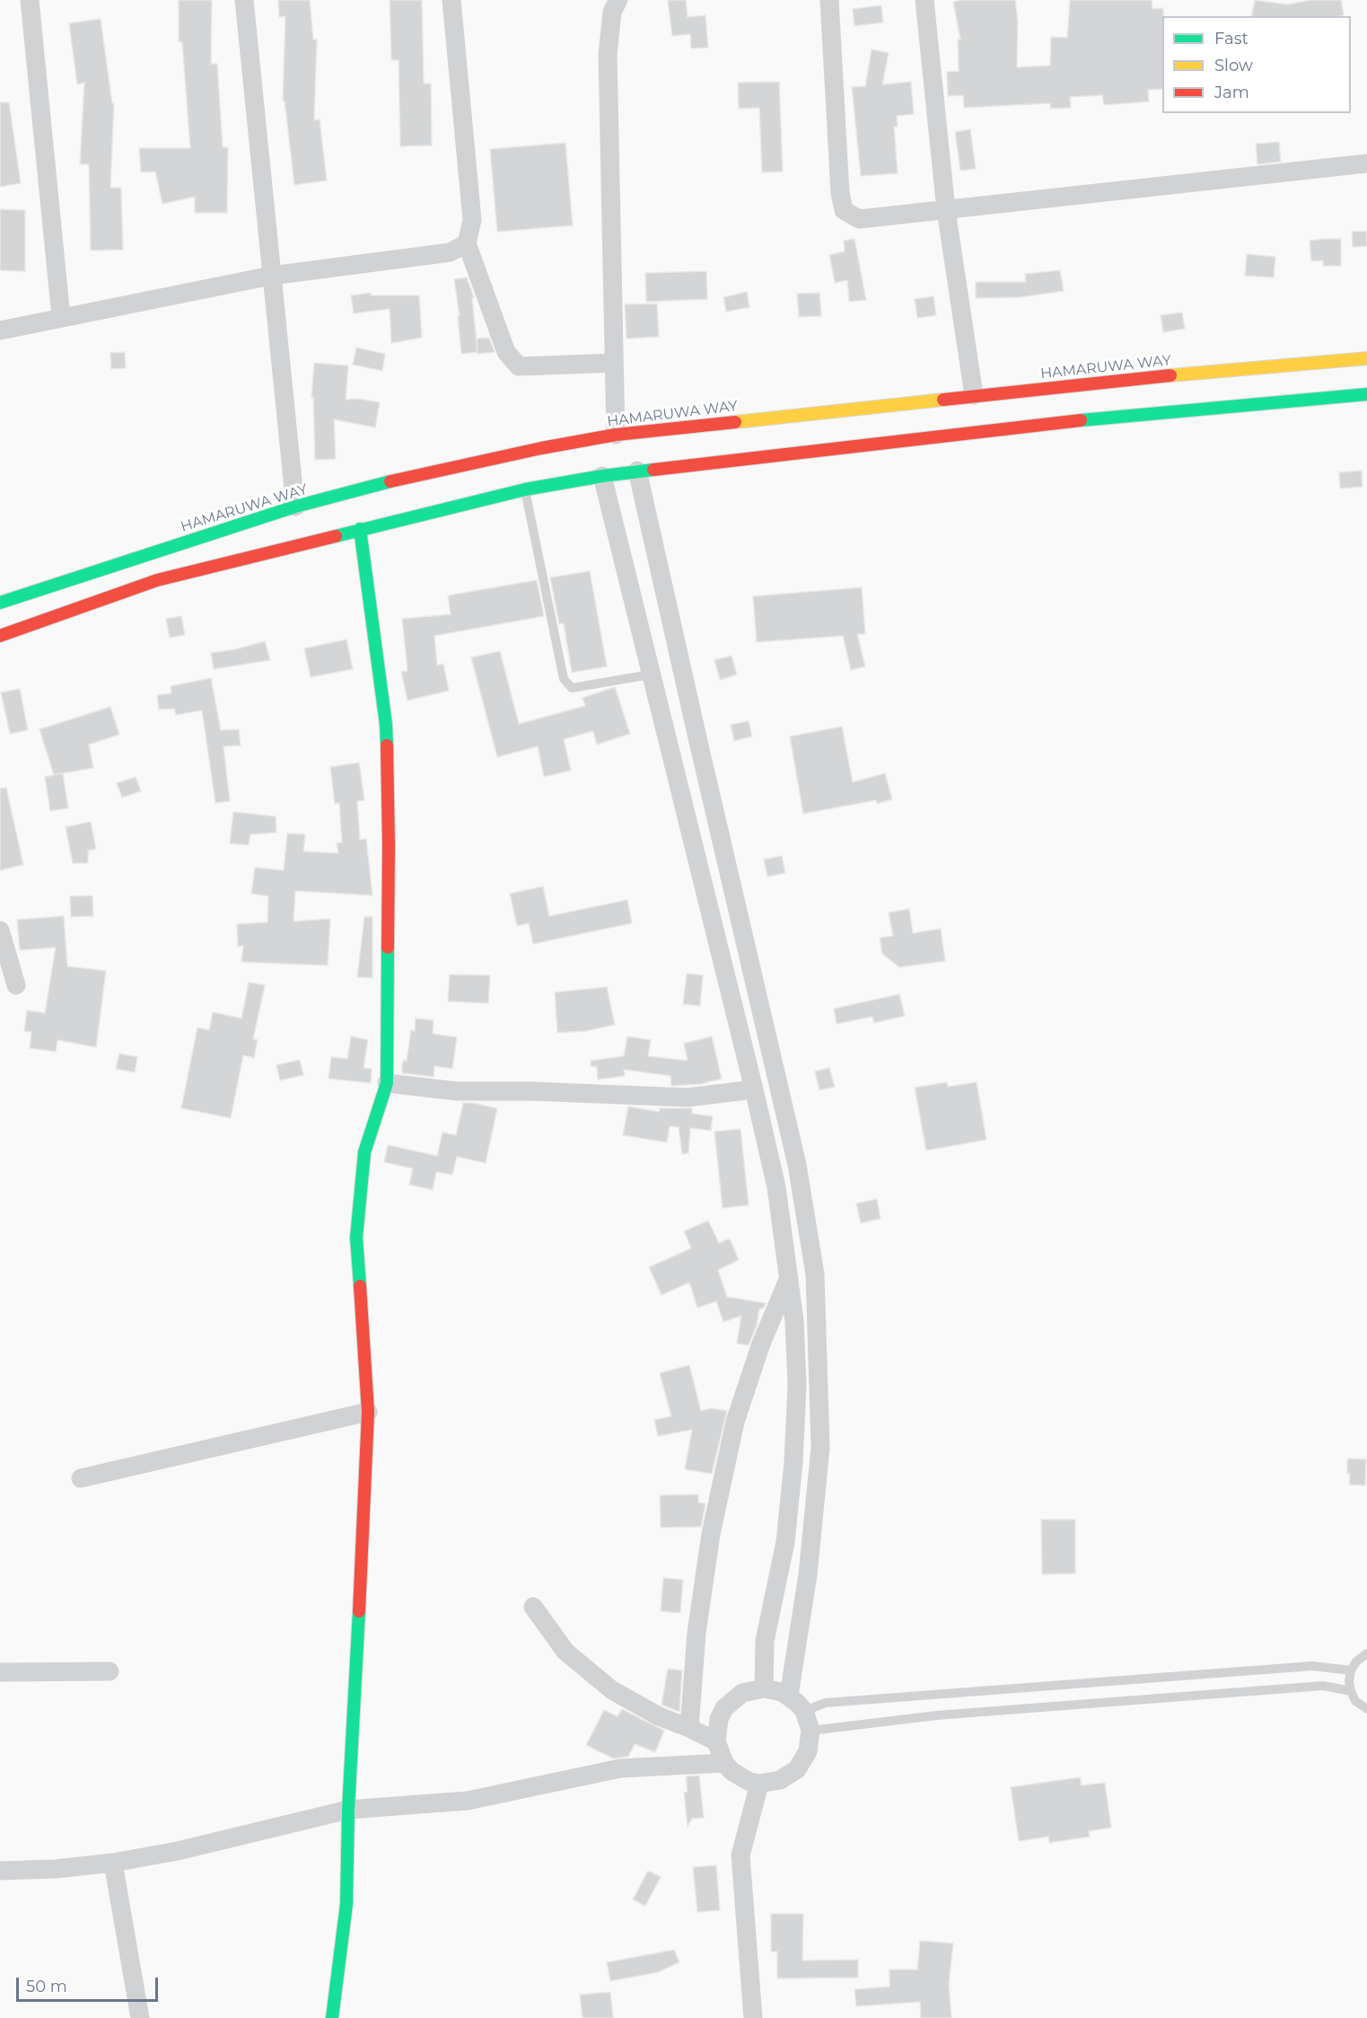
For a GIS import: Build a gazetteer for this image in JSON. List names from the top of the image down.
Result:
{
  "streets": {
    "main road": ["HAMARUWA WAY"]
  },
  "legend": ["Fast", "Slow", "Jam"],
  "scale_bar": "50 m"
}
